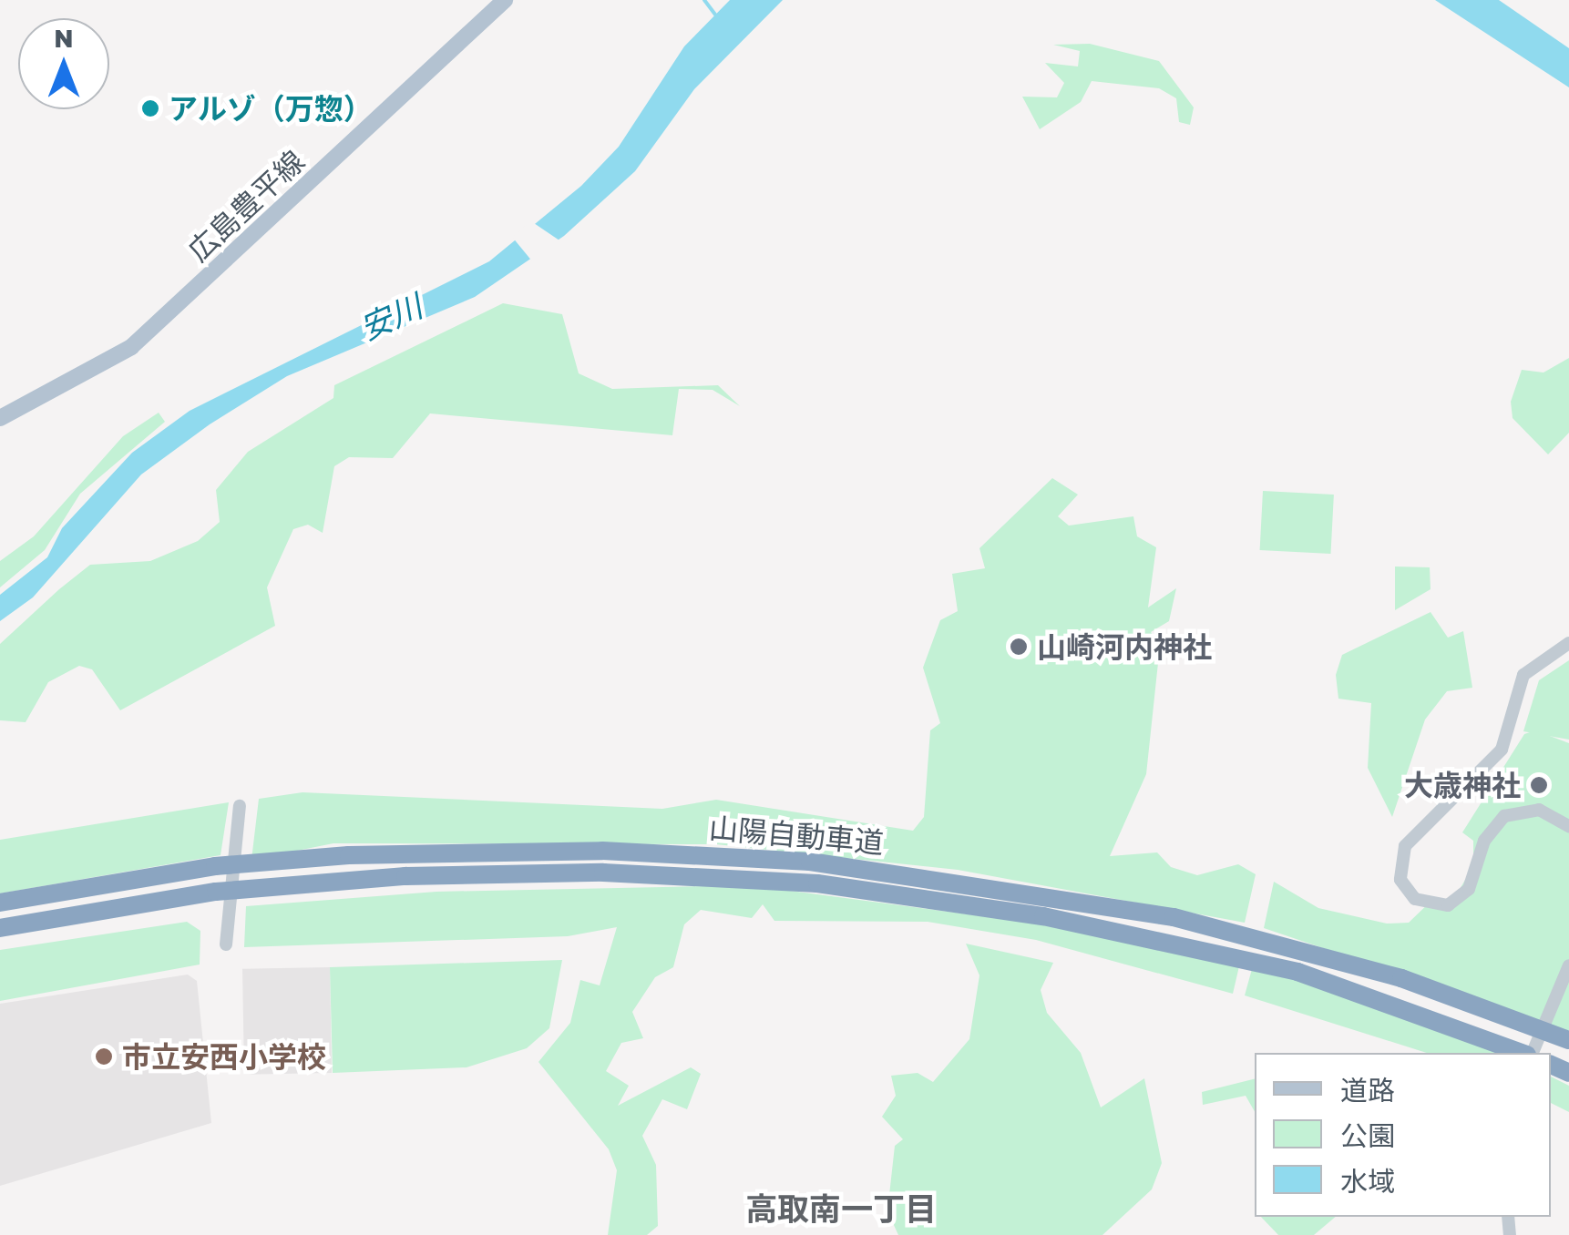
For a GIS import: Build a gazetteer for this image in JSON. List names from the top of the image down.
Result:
{
  "streets": {
    "highway": ["山陽自動車道"],
    "main road": ["広島豊平線"]
  },
  "districts": ["高取南一丁目"],
  "water": ["安川"],
  "places": [
    "アルゾ（万惣）",
    "山崎河内神社",
    "大歳神社",
    "市立安西小学校"
  ],
  "legend": ["道路", "公園", "水域"],
  "north": "top"
}
